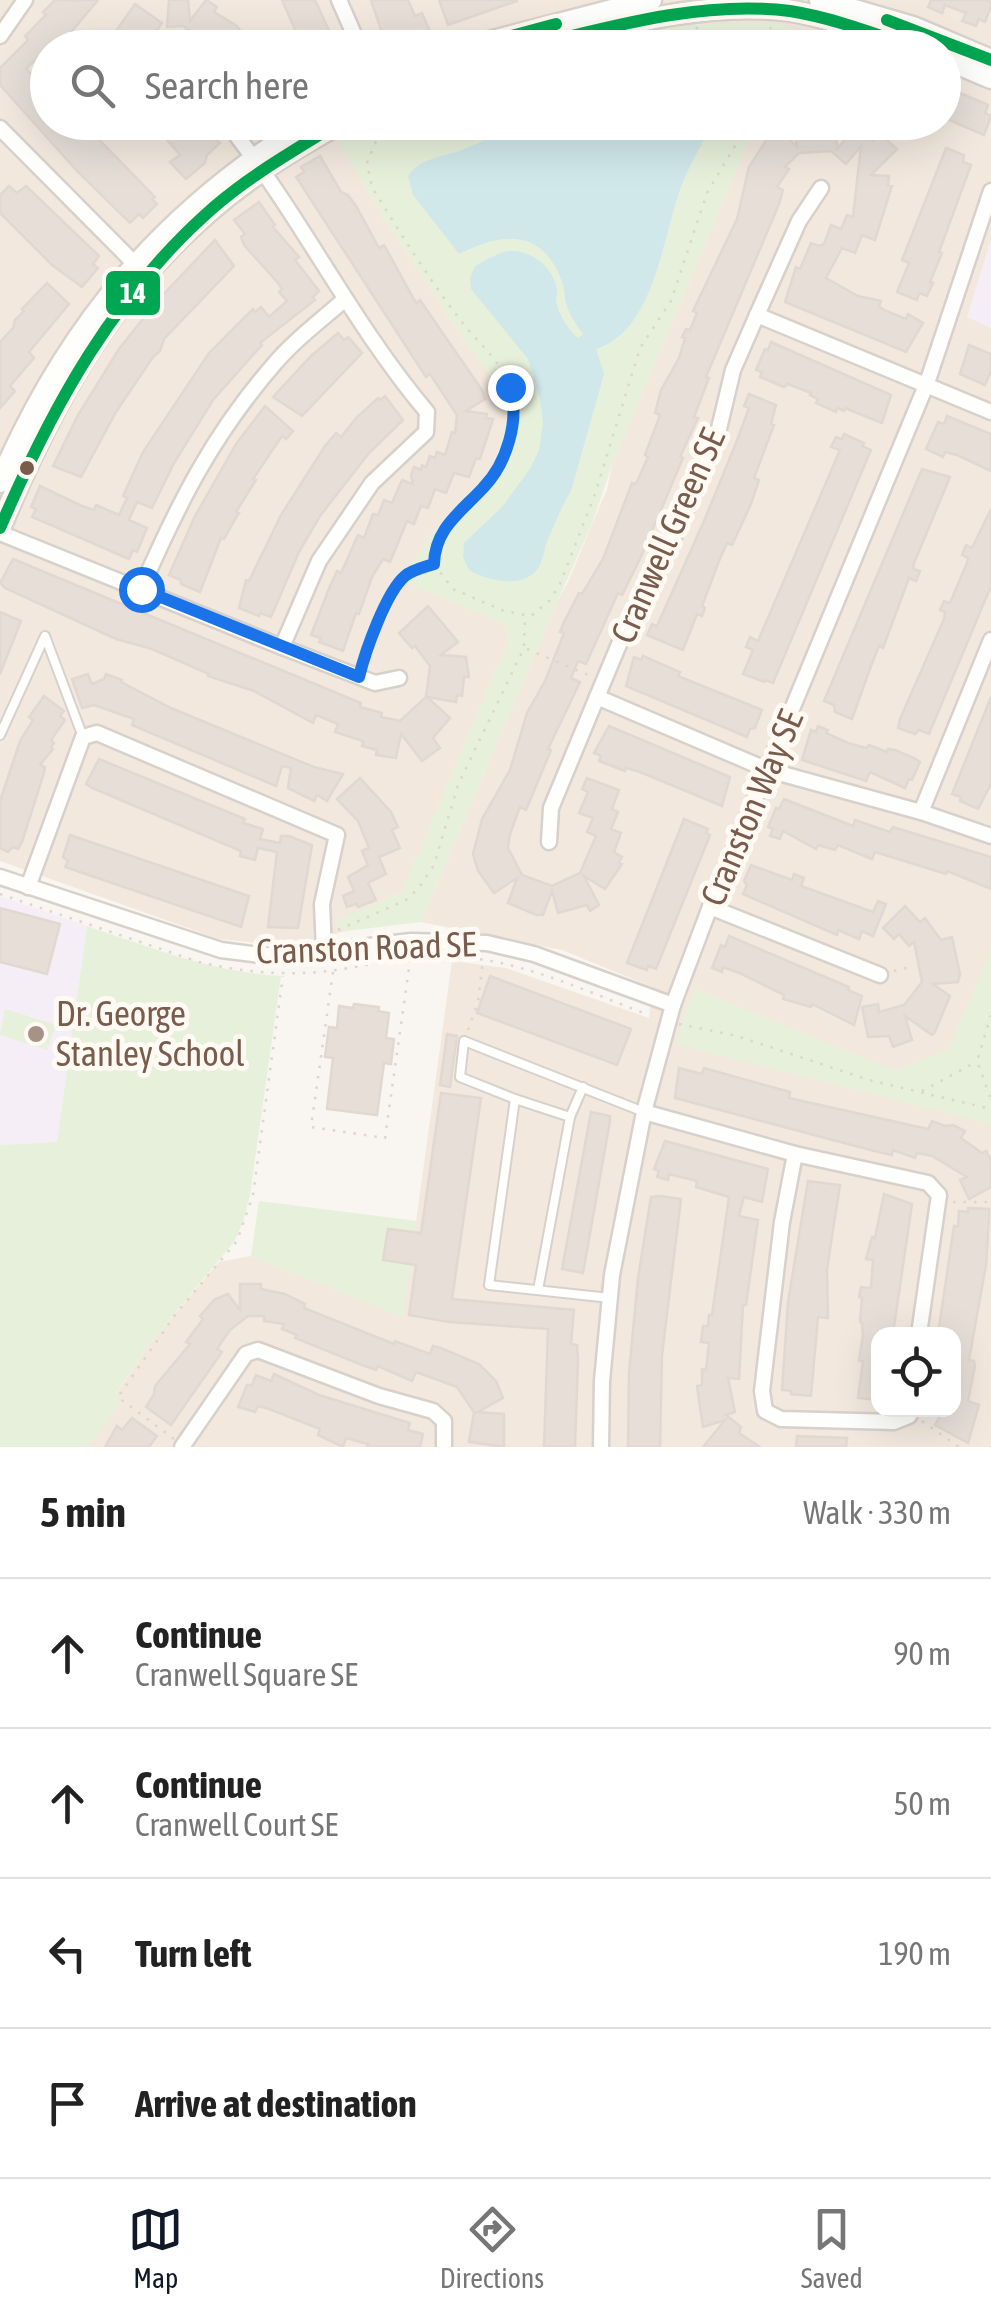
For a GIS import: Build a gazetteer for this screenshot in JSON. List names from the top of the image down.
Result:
{
  "streets": {
    "street": ["Cranwell Green SE", "Cranston Way SE", "Cranston Road SE"]
  },
  "crossings": [
    ["Cranston Way SE", "Cranston Road SE"]
  ],
  "places": ["Dr. George Stanley School"],
  "lines": ["transit line 14"],
  "page": {
    "search": "Search here",
    "heading": ["5 min", "Walk · 330 m"],
    "list": [
      ["Continue", "Cranwell Square SE", "90 m"],
      ["Continue", "Cranwell Court SE", "50 m"],
      ["Turn left", "190 m"],
      "Arrive at destination"
    ],
    "nav": ["Map", "Directions", "Saved"]
  }
}
